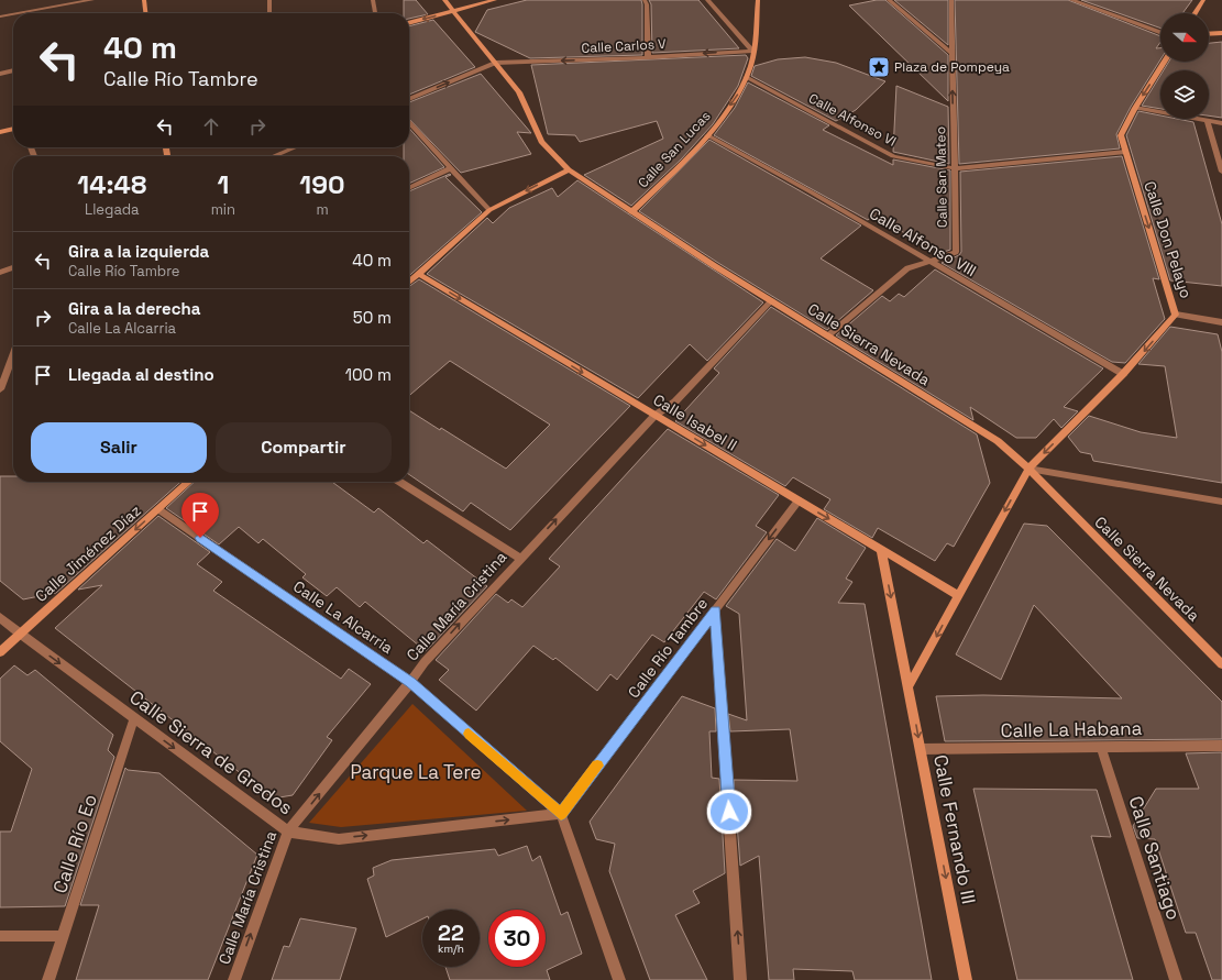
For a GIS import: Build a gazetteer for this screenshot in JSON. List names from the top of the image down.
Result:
{
  "streets": {
    "street": [
      "Calle Carlos V",
      "Calle Alfonso VI",
      "Calle San Lucas",
      "Calle San Mateo",
      "Calle Don Pelayo",
      "Calle Alfonso VIII",
      "Calle Sierra Nevada",
      "Calle Isabel II",
      "Calle Jiménez Díaz",
      "Calle María Cristina",
      "Calle La Alcarria",
      "Calle Río Tambre",
      "Calle La Habana",
      "Calle Sierra de Gredos",
      "Calle Fernando III",
      "Calle Río Eo",
      "Calle Santiago"
    ]
  },
  "crossings": [
    ["Calle Carlos V", "Calle San Lucas"],
    ["Calle Carlos V", "Calle Sierra Nevada"],
    ["Calle Alfonso VI", "Calle San Lucas"],
    ["Calle Alfonso VI", "Calle San Mateo"],
    ["Calle Alfonso VI", "Calle Don Pelayo"],
    ["Calle San Lucas", "Calle Alfonso VIII"],
    ["Calle San Lucas", "Calle Sierra Nevada"],
    ["Calle San Mateo", "Calle Alfonso VIII"],
    ["Calle San Mateo", "Calle Sierra Nevada"],
    ["Calle Don Pelayo", "Calle Alfonso VIII"],
    ["Calle Don Pelayo", "Calle Sierra Nevada"],
    ["Calle Sierra Nevada", "Calle María Cristina"],
    ["Calle Isabel II", "Calle María Cristina"],
    ["Calle Isabel II", "Calle Río Tambre"],
    ["Calle Isabel II", "Calle Fernando III"],
    ["Calle Jiménez Díaz", "Calle La Alcarria"],
    ["Calle Jiménez Díaz", "Calle Sierra de Gredos"],
    ["Calle María Cristina", "Calle La Alcarria"],
    ["Calle María Cristina", "Calle Sierra de Gredos"],
    ["Calle La Alcarria", "Calle Río Tambre"],
    ["Calle La Alcarria", "Calle Sierra de Gredos"],
    ["Calle Río Tambre", "Calle Sierra de Gredos"],
    ["Calle La Habana", "Calle Fernando III"],
    ["Calle La Habana", "Calle Santiago"],
    ["Calle Sierra de Gredos", "Calle Río Eo"]
  ],
  "one_way": [
    "Calle Carlos V",
    "Calle Don Pelayo",
    "Calle Isabel II",
    "Calle Jiménez Díaz",
    "Calle María Cristina",
    "Calle Río Tambre",
    "Calle Sierra de Gredos",
    "Calle Fernando III"
  ],
  "parks": ["Parque La Tere"],
  "places": {
    "place": ["Plaza de Pompeya"]
  },
  "north": "right",
  "page": {
    "turn": ["40 m", "Calle Río Tambre"],
    "eta": [
      "14:48",
      "Llegada",
      "1",
      "min",
      "190",
      "m"
    ],
    "list": [
      {
        "name": "Gira a la izquierda",
        "note": "Calle Río Tambre",
        "value": "40 m"
      },
      {
        "name": "Gira a la derecha",
        "note": "Calle La Alcarria",
        "value": "50 m"
      },
      {
        "name": "Llegada al destino",
        "value": "100 m"
      }
    ],
    "buttons": ["Salir", "Compartir"],
    "speed": "22 km/h",
    "limit": "30"
  }
}
